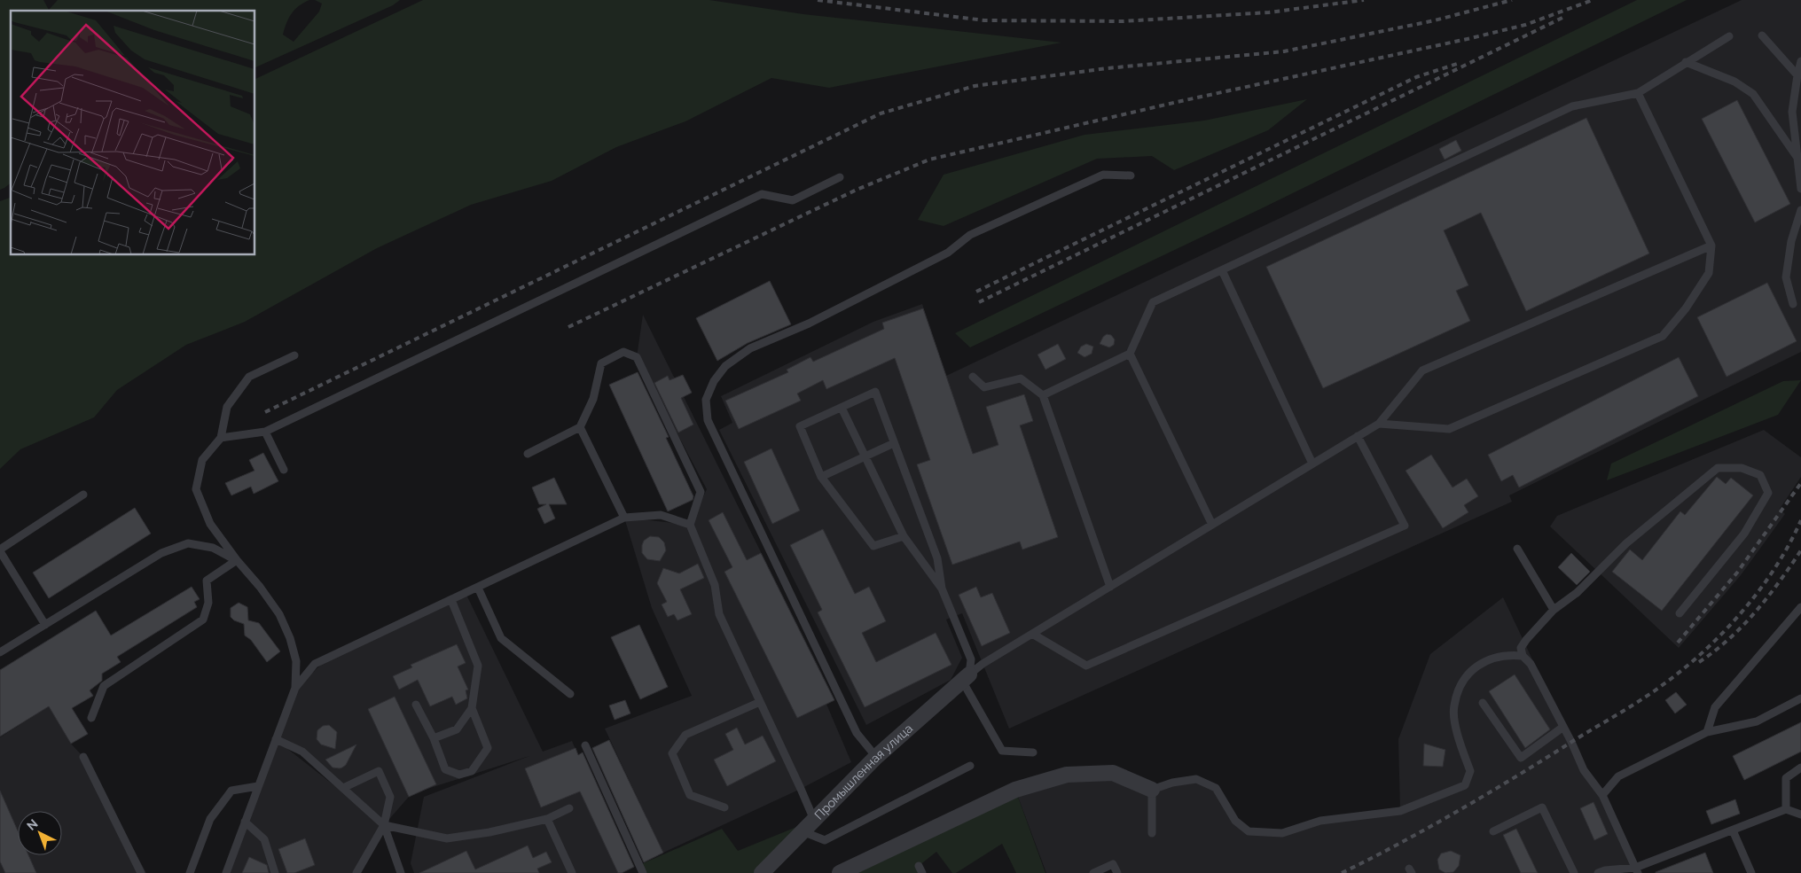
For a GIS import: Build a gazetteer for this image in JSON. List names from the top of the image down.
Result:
{
  "streets": {
    "street": ["Промышленная улица"]
  },
  "north": "top left"
}
